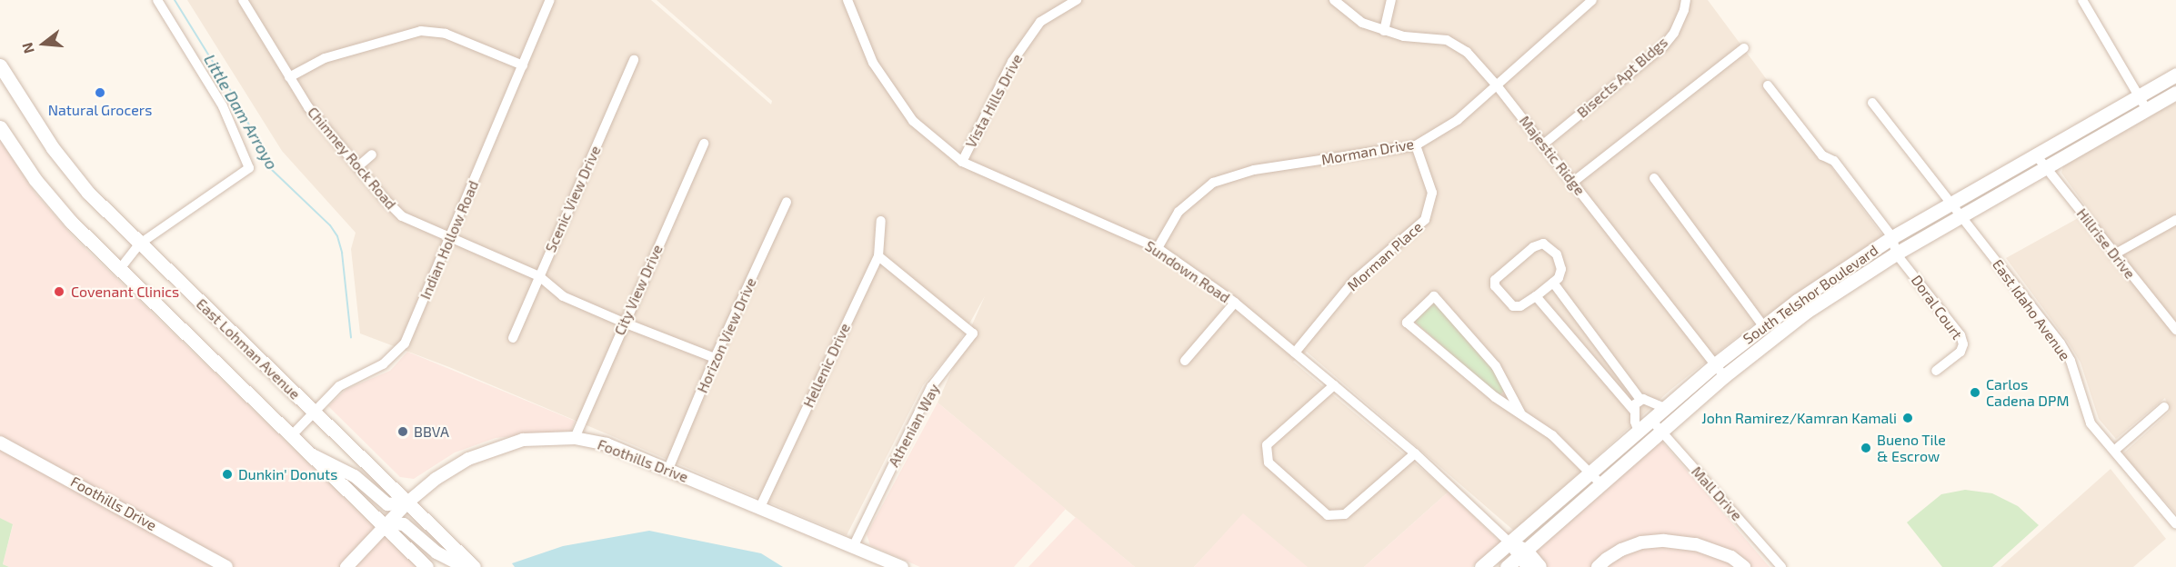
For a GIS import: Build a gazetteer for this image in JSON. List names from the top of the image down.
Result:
{
  "streets": {
    "main road": ["South Telshor Boulevard", "East Lohman Avenue"],
    "street": [
      "Bisects Apt Bldgs",
      "Vista Hills Drive",
      "Morman Drive",
      "Majestic Ridge",
      "Chimney Rock Road",
      "Scenic View Drive",
      "Indian Hollow Road",
      "Hillrise Drive",
      "Morman Place",
      "Sundown Road",
      "City View Drive",
      "Doral Court",
      "East Idaho Avenue",
      "Horizon View Drive",
      "Hellenic Drive",
      "Athenian Way",
      "Foothills Drive",
      "Mall Drive"
    ]
  },
  "crossings": [
    ["Bisects Apt Bldgs", "Majestic Ridge"],
    ["Vista Hills Drive", "Sundown Road"],
    ["Morman Drive", "Majestic Ridge"],
    ["Morman Drive", "Morman Place"],
    ["Morman Drive", "Sundown Road"],
    ["Majestic Ridge", "South Telshor Boulevard"],
    ["Chimney Rock Road", "Scenic View Drive"],
    ["Chimney Rock Road", "Indian Hollow Road"],
    ["Chimney Rock Road", "City View Drive"],
    ["Chimney Rock Road", "Horizon View Drive"],
    ["Indian Hollow Road", "East Lohman Avenue"],
    ["Hillrise Drive", "South Telshor Boulevard"],
    ["Morman Place", "Sundown Road"],
    ["Sundown Road", "South Telshor Boulevard"],
    ["City View Drive", "Foothills Drive"],
    ["South Telshor Boulevard", "Doral Court"],
    ["South Telshor Boulevard", "East Idaho Avenue"],
    ["South Telshor Boulevard", "Mall Drive"],
    ["Horizon View Drive", "Foothills Drive"],
    ["East Lohman Avenue", "Foothills Drive"],
    ["Hellenic Drive", "Athenian Way"],
    ["Hellenic Drive", "Foothills Drive"],
    ["Athenian Way", "Foothills Drive"]
  ],
  "water": ["Little Dam Arroyo"],
  "places": [
    "Natural Grocers",
    "Covenant Clinics",
    "Carlos Cadena DPM",
    "John Ramirez/Kamran Kamali",
    "BBVA",
    "Bueno Tile & Escrow",
    "Dunkin' Donuts"
  ],
  "north": "left"
}
